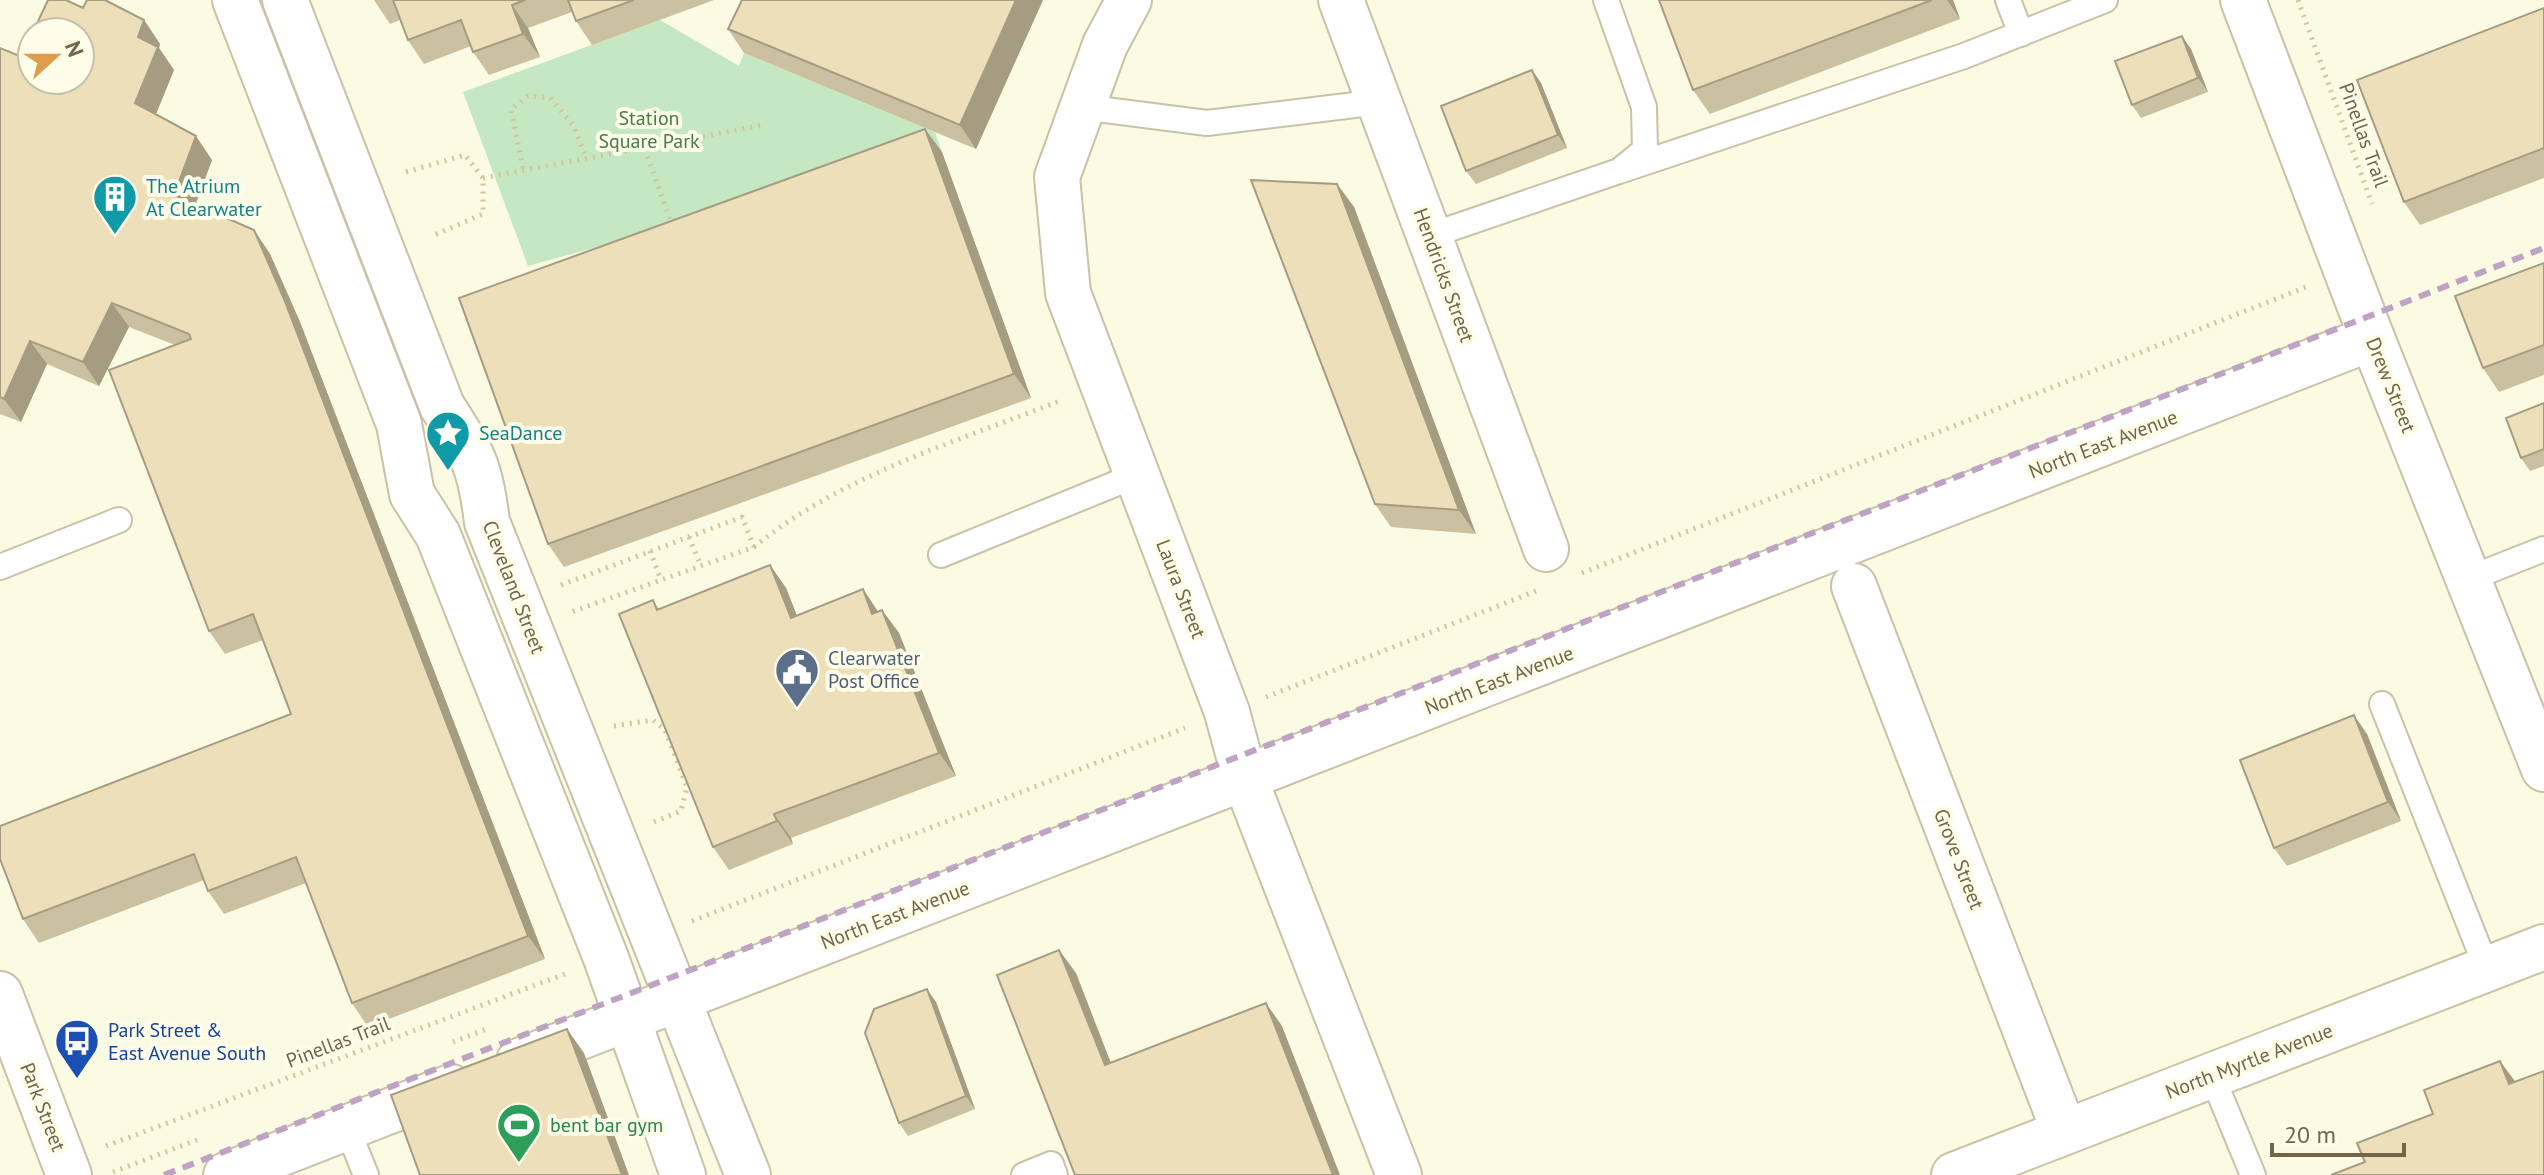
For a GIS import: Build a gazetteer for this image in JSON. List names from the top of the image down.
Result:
{
  "streets": {
    "street": [
      "Hendricks Street",
      "Drew Street",
      "North East Avenue",
      "Cleveland Street",
      "Laura Street",
      "Grove Street",
      "North Myrtle Avenue",
      "Park Street"
    ],
    "path": ["Pinellas Trail"]
  },
  "crossings": [
    ["Pinellas Trail", "Park Street"],
    ["Drew Street", "North East Avenue"],
    ["North East Avenue", "Cleveland Street"],
    ["North East Avenue", "Laura Street"],
    ["Grove Street", "North Myrtle Avenue"]
  ],
  "parks": ["Station Square Park"],
  "places": {
    "building": ["The Atrium At Clearwater"],
    "place": ["SeaDance"],
    "public building": ["Clearwater Post Office"],
    "bus stop": ["Park Street & East Avenue South"],
    "sports": ["bent bar gym"]
  },
  "scale_bar": "20 m",
  "north": "right"
}
